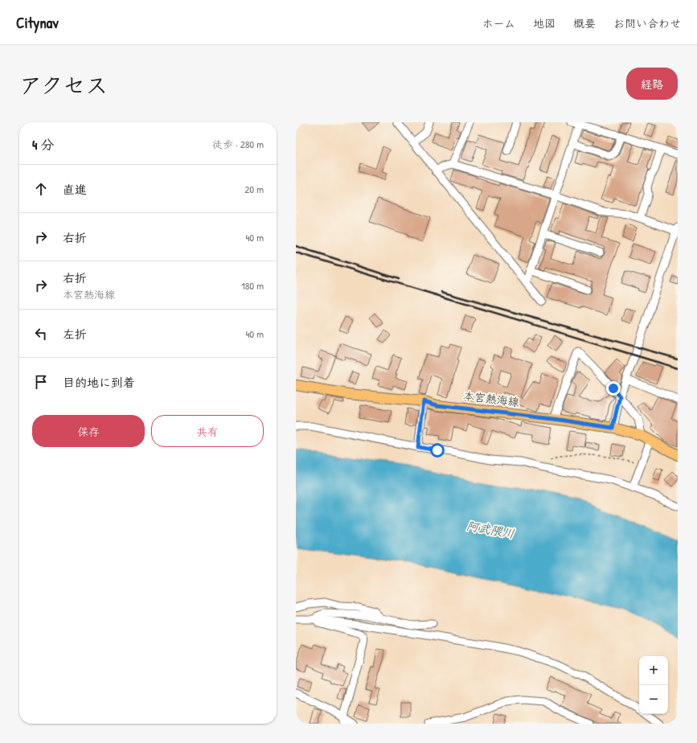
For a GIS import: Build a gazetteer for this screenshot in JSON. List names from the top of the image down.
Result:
{
  "streets": {
    "main road": ["本宮熱海線"]
  },
  "water": ["阿武隈川"],
  "page": {
    "header": "Citynav",
    "nav": [
      "ホーム",
      "地図",
      "概要",
      "お問い合わせ"
    ],
    "title": "アクセス",
    "buttons": [
      "経路",
      ["保存", "共有"]
    ],
    "heading": ["4 分", "徒歩 · 280 m"],
    "list": [
      ["直進", "20 m"],
      ["右折", "40 m"],
      ["右折", "本宮熱海線", "180 m"],
      ["左折", "40 m"],
      "目的地に到着"
    ],
    "map_buttons": ["+", "−"]
  }
}
